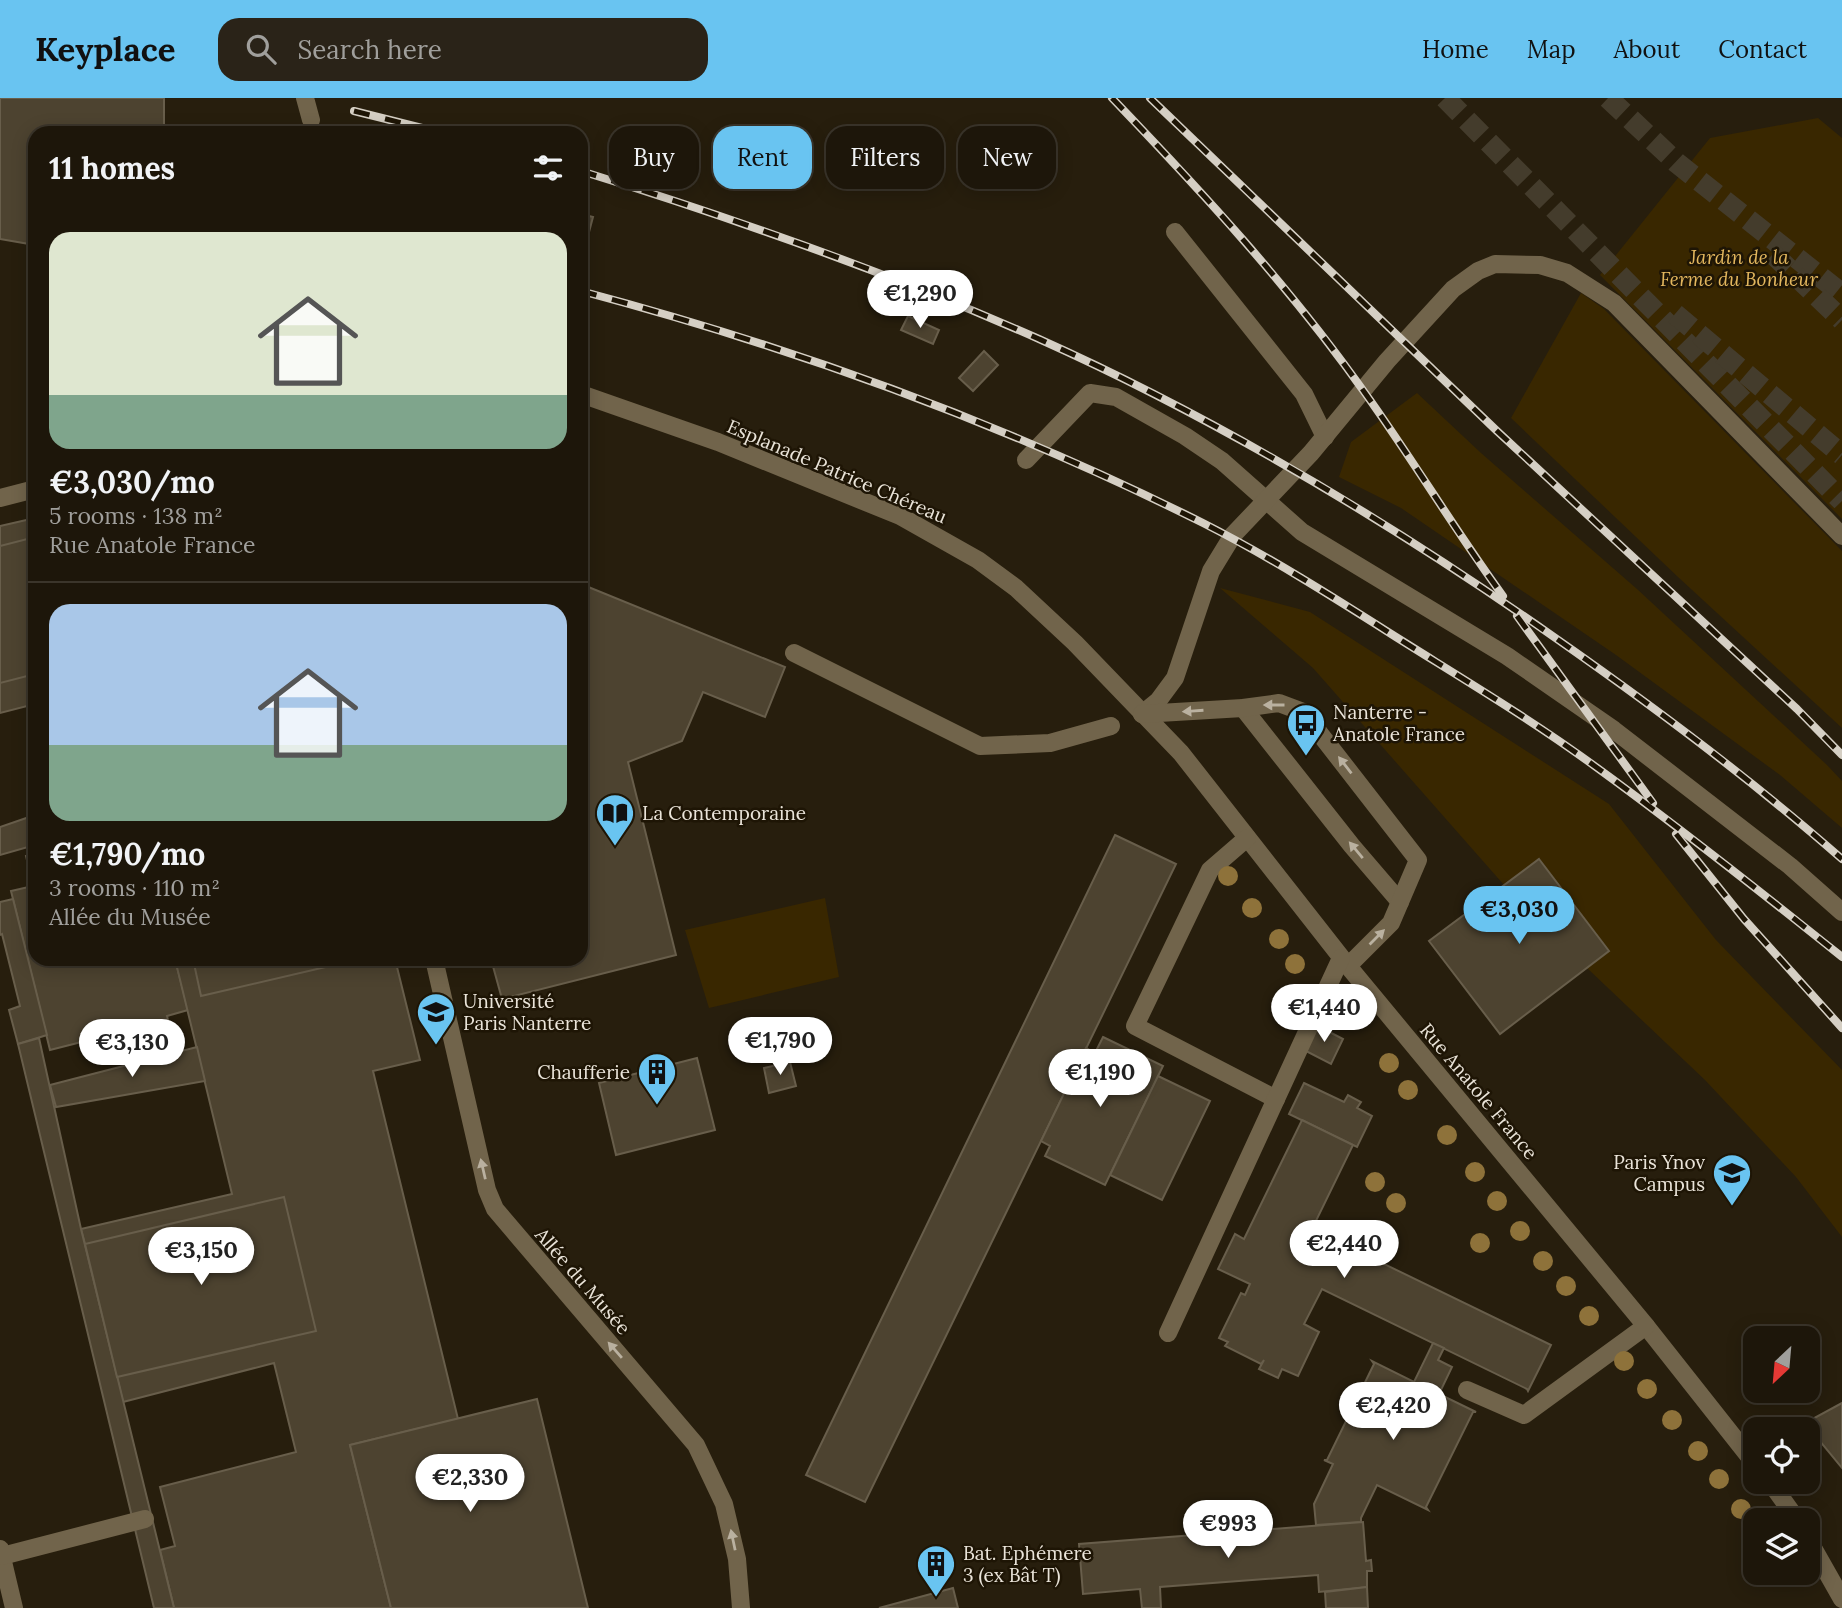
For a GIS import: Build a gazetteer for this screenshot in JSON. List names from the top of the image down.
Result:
{
  "streets": {
    "street": ["Esplanade Patrice Chéreau", "Rue Anatole France", "Allée du Musée"]
  },
  "crossings": [
    ["Esplanade Patrice Chéreau", "Rue Anatole France"]
  ],
  "one_way": ["Allée du Musée"],
  "parks": ["Jardin de la Ferme du Bonheur"],
  "places": {
    "bus stop": ["Nanterre - Anatole France"],
    "library": ["La Contemporaine"],
    "school or university": ["Université Paris Nanterre", "Paris Ynov Campus"],
    "building": ["Chaufferie", "Bat. Ephémere 3 (ex Bât T)"]
  },
  "north": "bottom left",
  "page": {
    "header": "Keyplace",
    "search": "Search here",
    "nav": [
      "Home",
      "Map",
      "About",
      "Contact"
    ],
    "chip": [
      "Buy",
      "Rent",
      "Filters",
      "New"
    ],
    "heading": "11 homes",
    "list": [
      {
        "name": "€3,030/mo",
        "note": "5 rooms · 138 m² · Rue Anatole France"
      },
      {
        "name": "€1,790/mo",
        "note": "3 rooms · 110 m² · Allée du Musée"
      }
    ],
    "price": [
      "€1,290",
      "€3,030",
      "€1,440",
      "€1,790",
      "€3,130",
      "€1,190",
      "€2,440",
      "€3,150",
      "€2,420",
      "€2,330",
      "€993"
    ]
  }
}
